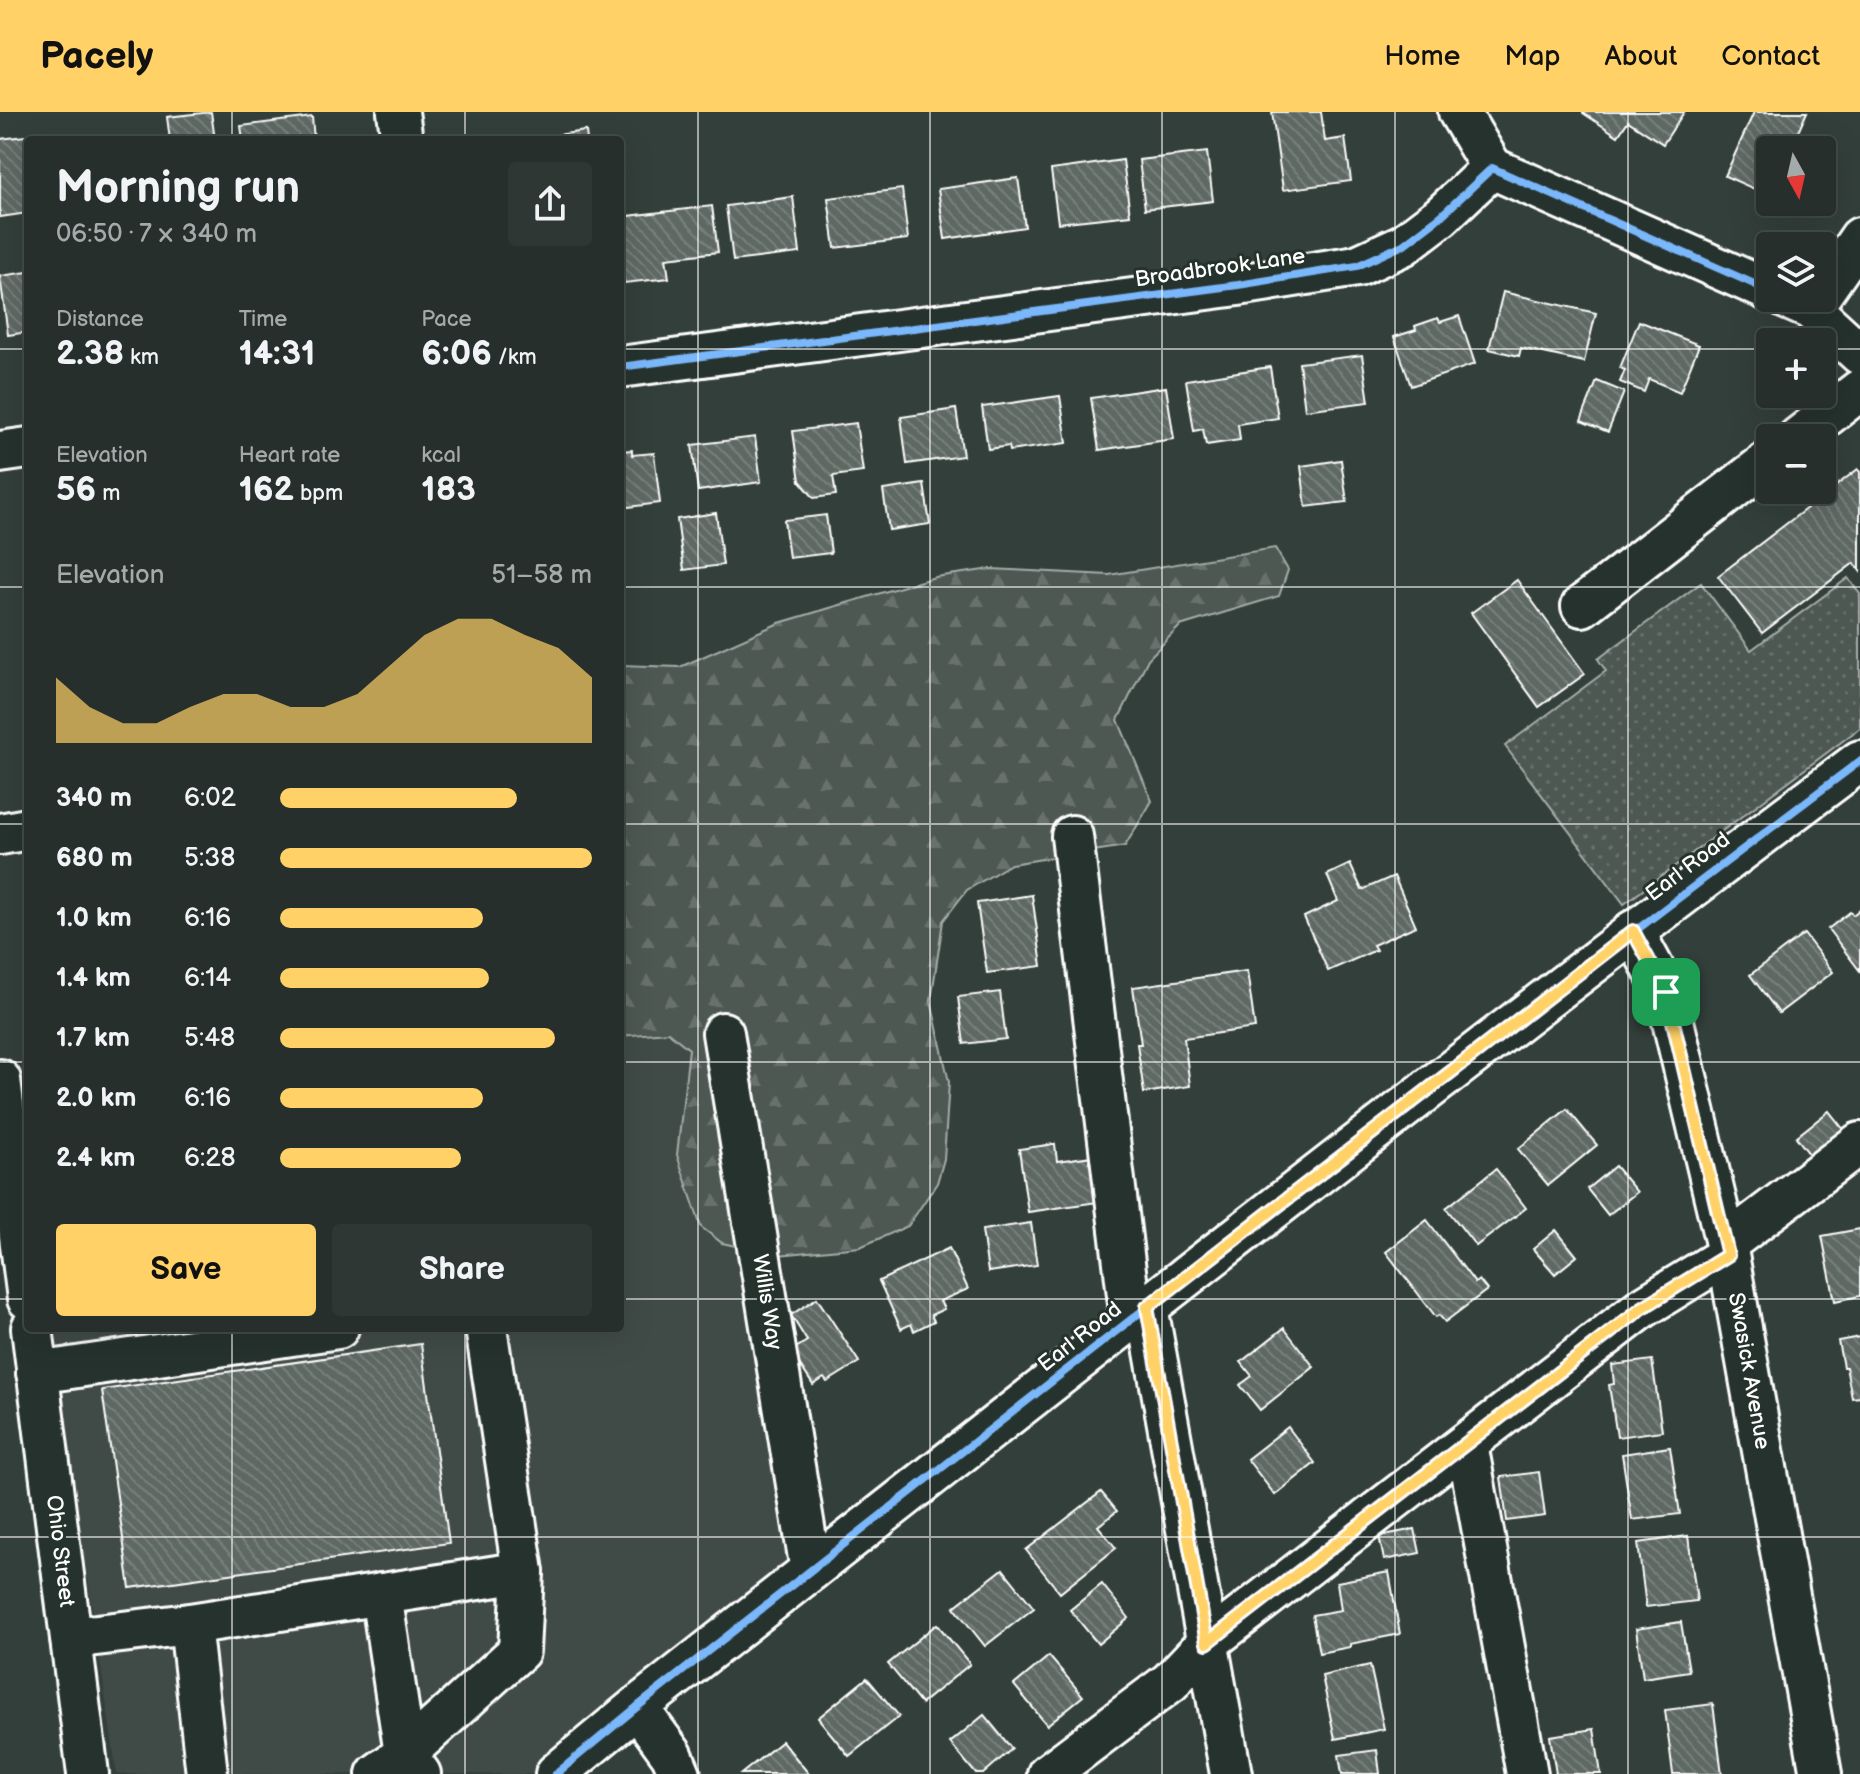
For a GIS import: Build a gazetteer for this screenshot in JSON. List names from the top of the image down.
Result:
{
  "streets": {
    "street": [
      "Broadbrook Lane",
      "Earl Road",
      "Willis Way",
      "Swasick Avenue",
      "Ohio Street"
    ]
  },
  "crossings": [
    ["Earl Road", "Willis Way"],
    ["Earl Road", "Swasick Avenue"]
  ],
  "north": "bottom",
  "page": {
    "header": "Pacely",
    "nav": [
      "Home",
      "Map",
      "About",
      "Contact"
    ],
    "map_buttons": ["+", "−"],
    "heading": ["Morning run", "06:50 · 7 × 340 m"],
    "stats": [
      ["Distance", "2.38 km"],
      ["Time", "14:31"],
      ["Pace", "6:06 /km"],
      ["Elevation", "56 m"],
      ["Heart rate", "162 bpm"],
      ["kcal", "183"]
    ],
    "chart": ["Elevation", "51–58 m"],
    "list": [
      {
        "name": "340 m",
        "note": "6:02"
      },
      {
        "name": "680 m",
        "note": "5:38"
      },
      {
        "name": "1.0 km",
        "note": "6:16"
      },
      {
        "name": "1.4 km",
        "note": "6:14"
      },
      {
        "name": "1.7 km",
        "note": "5:48"
      },
      {
        "name": "2.0 km",
        "note": "6:16"
      },
      {
        "name": "2.4 km",
        "note": "6:28"
      }
    ],
    "buttons": ["Save", "Share"]
  }
}
